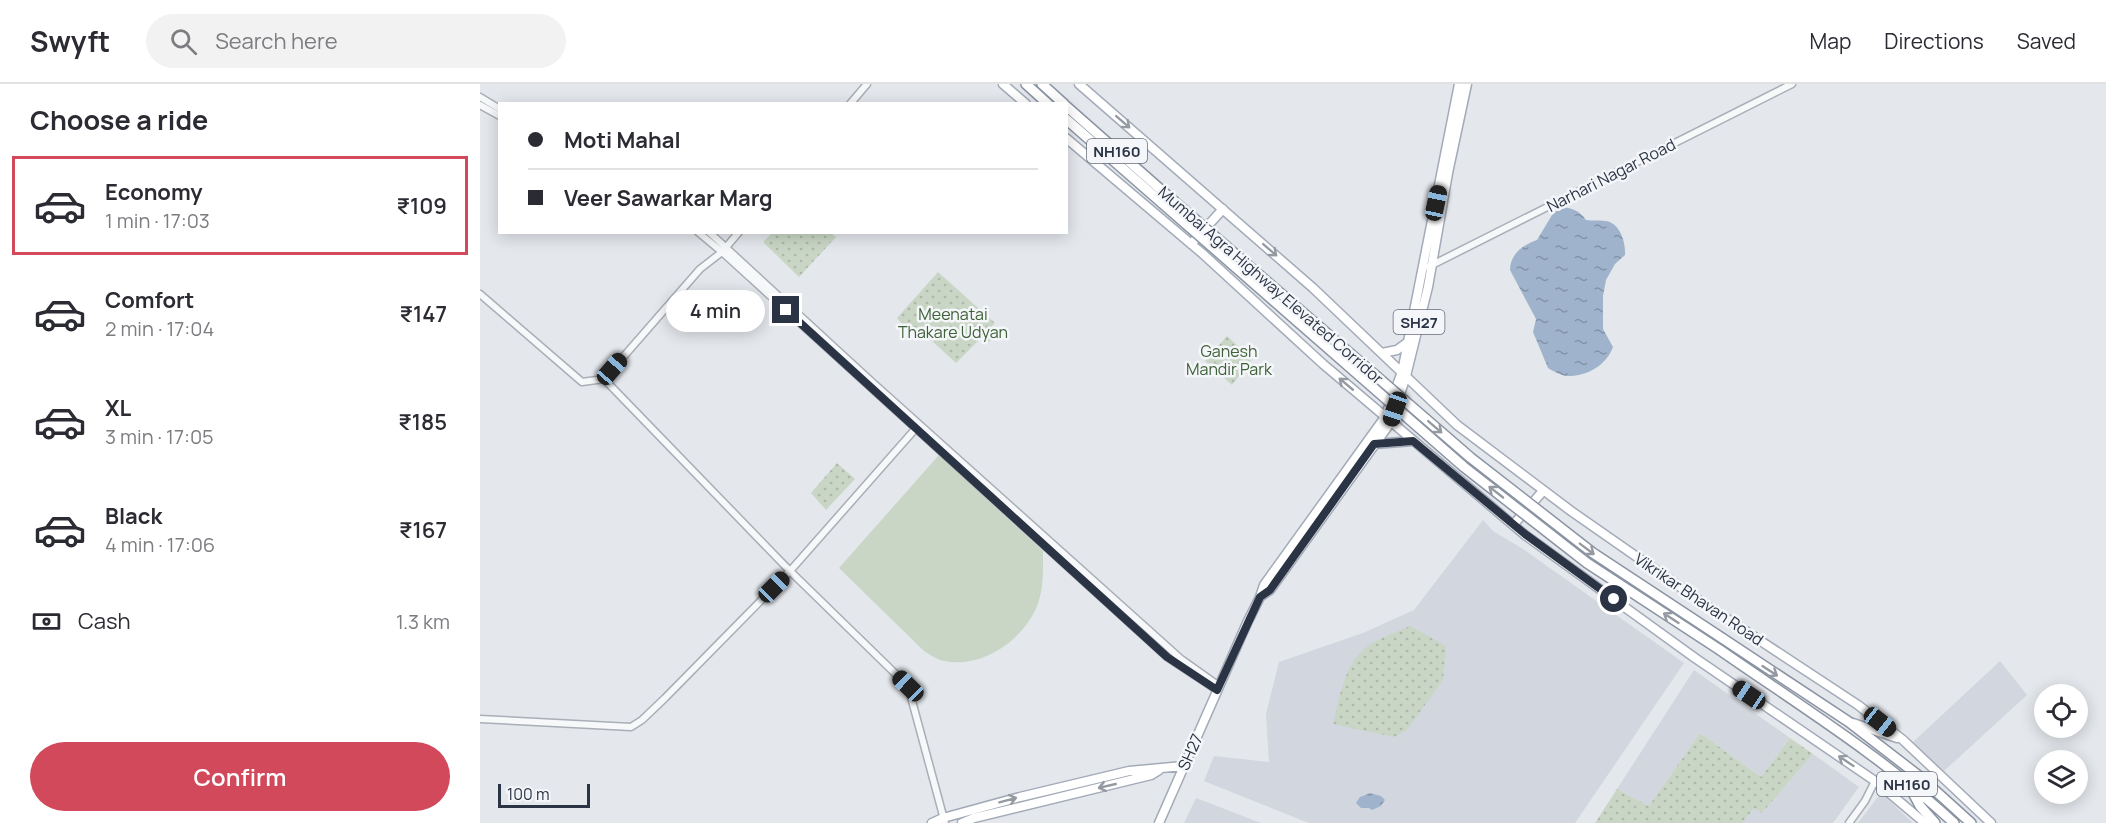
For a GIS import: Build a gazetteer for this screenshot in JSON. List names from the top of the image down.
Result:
{
  "streets": {
    "highway": ["NH160", "Mumbai Agra Highway Elevated Corridor"],
    "main road": ["SH27", "Vikrikar Bhavan Road"],
    "street": ["Narhari Nagar Road"]
  },
  "crossings": [
    ["Narhari Nagar Road", "SH27"],
    ["SH27", "Vikrikar Bhavan Road"]
  ],
  "parks": ["Meenatai Thakare Udyan", "Ganesh Mandir Park"],
  "scale_bar": "100 m",
  "page": {
    "header": "Swyft",
    "search": "Search here",
    "nav": ["Map", "Directions", "Saved"],
    "heading": "Choose a ride",
    "banner": ["Moti Mahal", "Veer Sawarkar Marg"],
    "list": [
      {
        "name": "Economy",
        "note": "1 min · 17:03",
        "value": "₹109"
      },
      {
        "name": "Comfort",
        "note": "2 min · 17:04",
        "value": "₹147"
      },
      {
        "name": "XL",
        "note": "3 min · 17:05",
        "value": "₹185"
      },
      {
        "name": "Black",
        "note": "4 min · 17:06",
        "value": "₹167"
      }
    ],
    "bubble": "4 min",
    "pay": ["Cash", "1.3 km"],
    "buttons": "Confirm",
    "scale": "100 m"
  }
}
